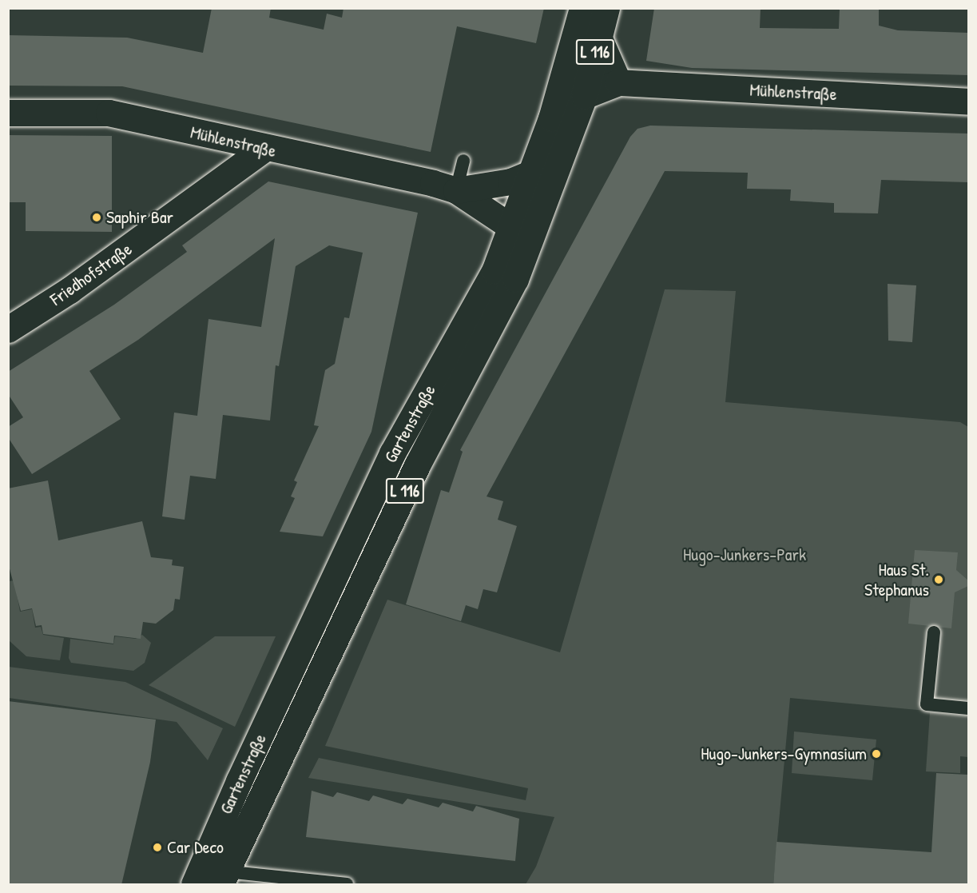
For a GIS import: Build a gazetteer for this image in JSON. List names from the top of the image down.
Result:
{
  "streets": {
    "main road": [
      "L 116",
      "Mühlenstraße",
      "Friedhofstraße",
      "Gartenstraße"
    ]
  },
  "crossings": [
    ["Mühlenstraße", "Friedhofstraße"],
    ["Mühlenstraße", "Gartenstraße"]
  ],
  "parks": ["Hugo-Junkers-Park"],
  "places": [
    "Saphir Bar",
    "Haus St. Stephanus",
    "Hugo-Junkers-Gymnasium",
    "Car Deco"
  ]
}
